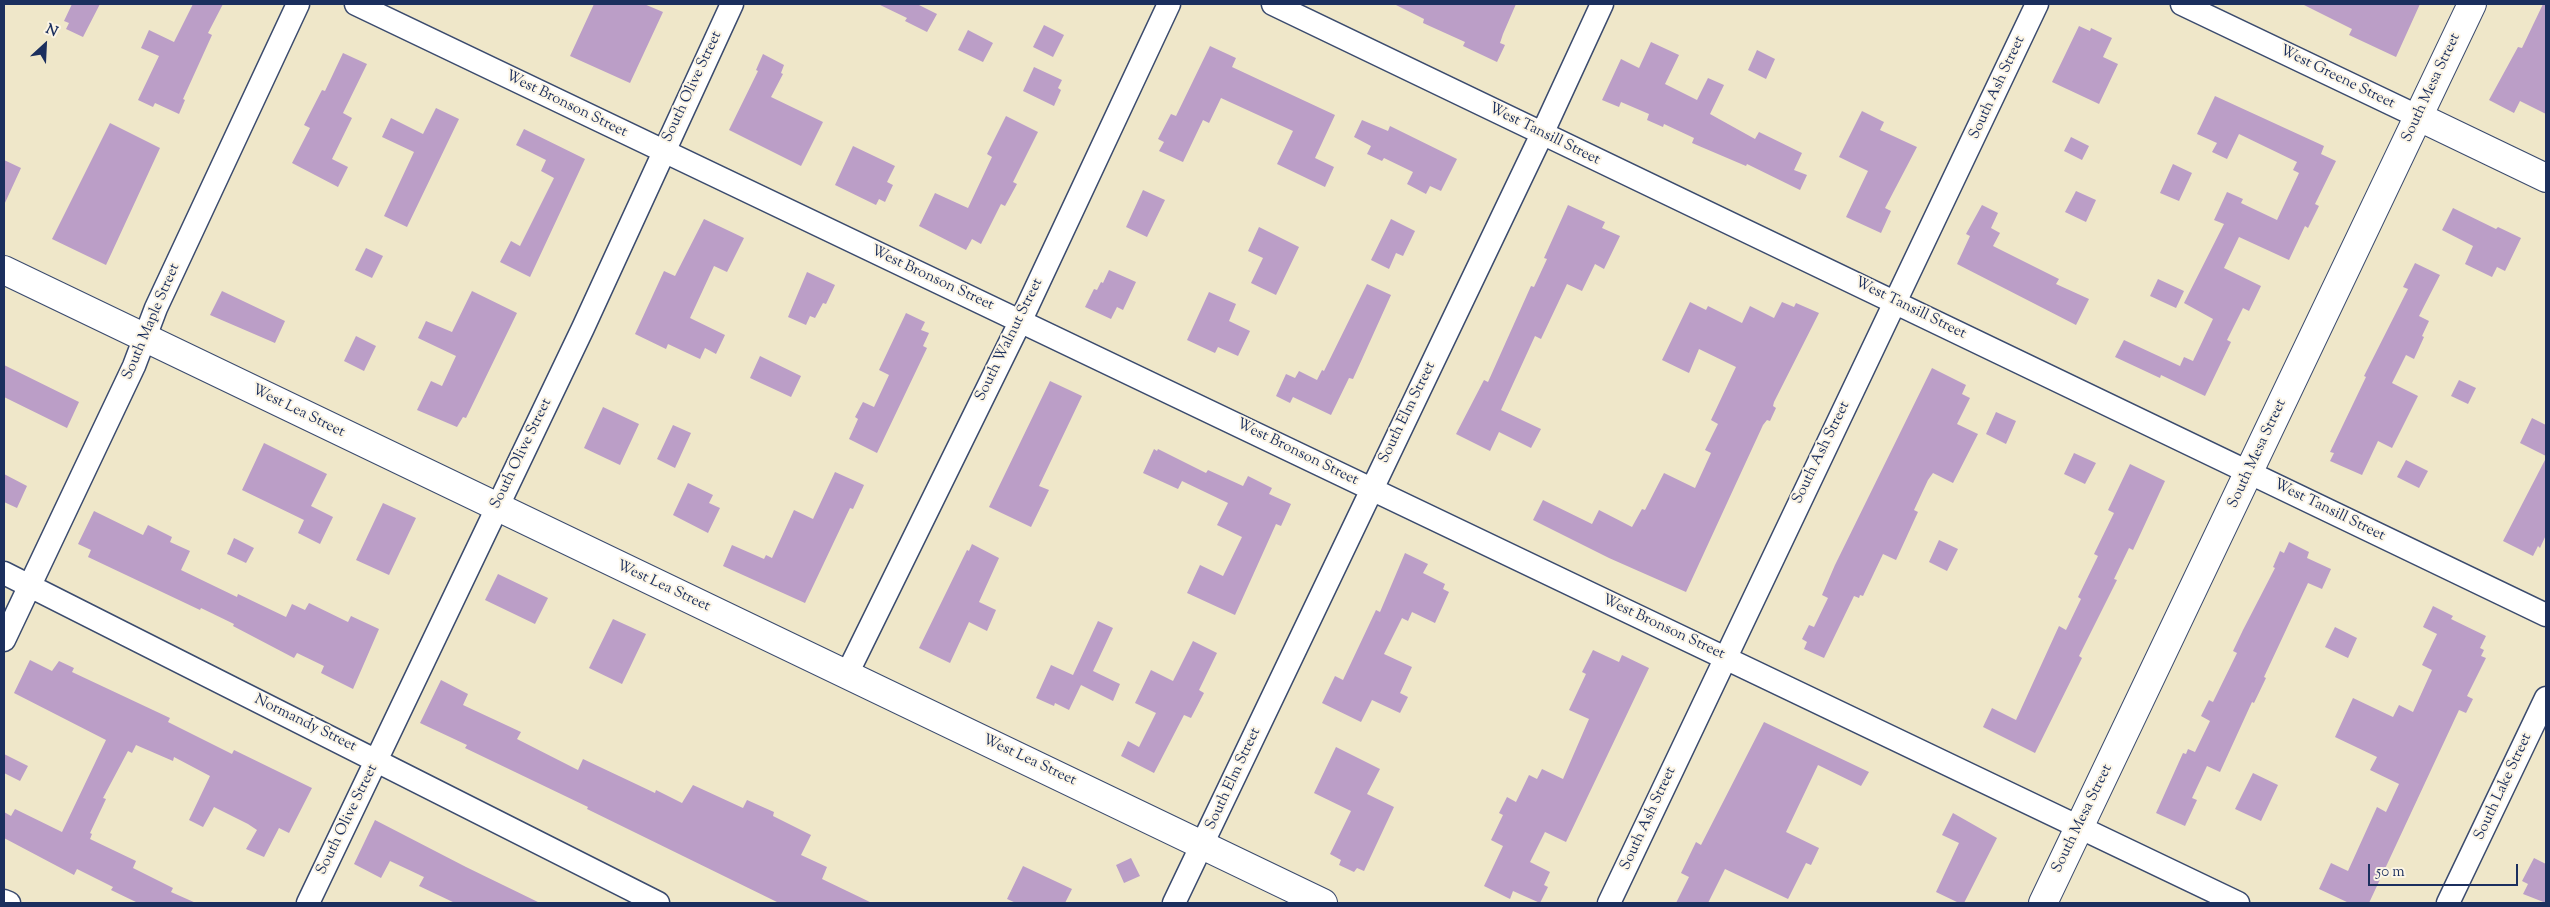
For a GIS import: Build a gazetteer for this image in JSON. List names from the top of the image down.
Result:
{
  "streets": {
    "main road": ["West Greene Street", "South Mesa Street", "West Lea Street"],
    "street": [
      "South Olive Street",
      "South Ash Street",
      "West Bronson Street",
      "West Tansill Street",
      "South Maple Street",
      "South Walnut Street",
      "South Elm Street",
      "Normandy Street",
      "South Lake Street"
    ]
  },
  "crossings": [
    ["West Greene Street", "South Mesa Street"],
    ["South Olive Street", "West Bronson Street"],
    ["South Olive Street", "West Lea Street"],
    ["South Olive Street", "Normandy Street"],
    ["South Ash Street", "West Bronson Street"],
    ["South Ash Street", "West Tansill Street"],
    ["South Mesa Street", "West Bronson Street"],
    ["South Mesa Street", "West Tansill Street"],
    ["West Bronson Street", "South Walnut Street"],
    ["West Bronson Street", "South Elm Street"],
    ["West Tansill Street", "South Elm Street"],
    ["South Maple Street", "West Lea Street"],
    ["South Maple Street", "Normandy Street"],
    ["South Walnut Street", "West Lea Street"],
    ["West Lea Street", "South Elm Street"]
  ],
  "scale_bar": "50 m",
  "north": "top right"
}
